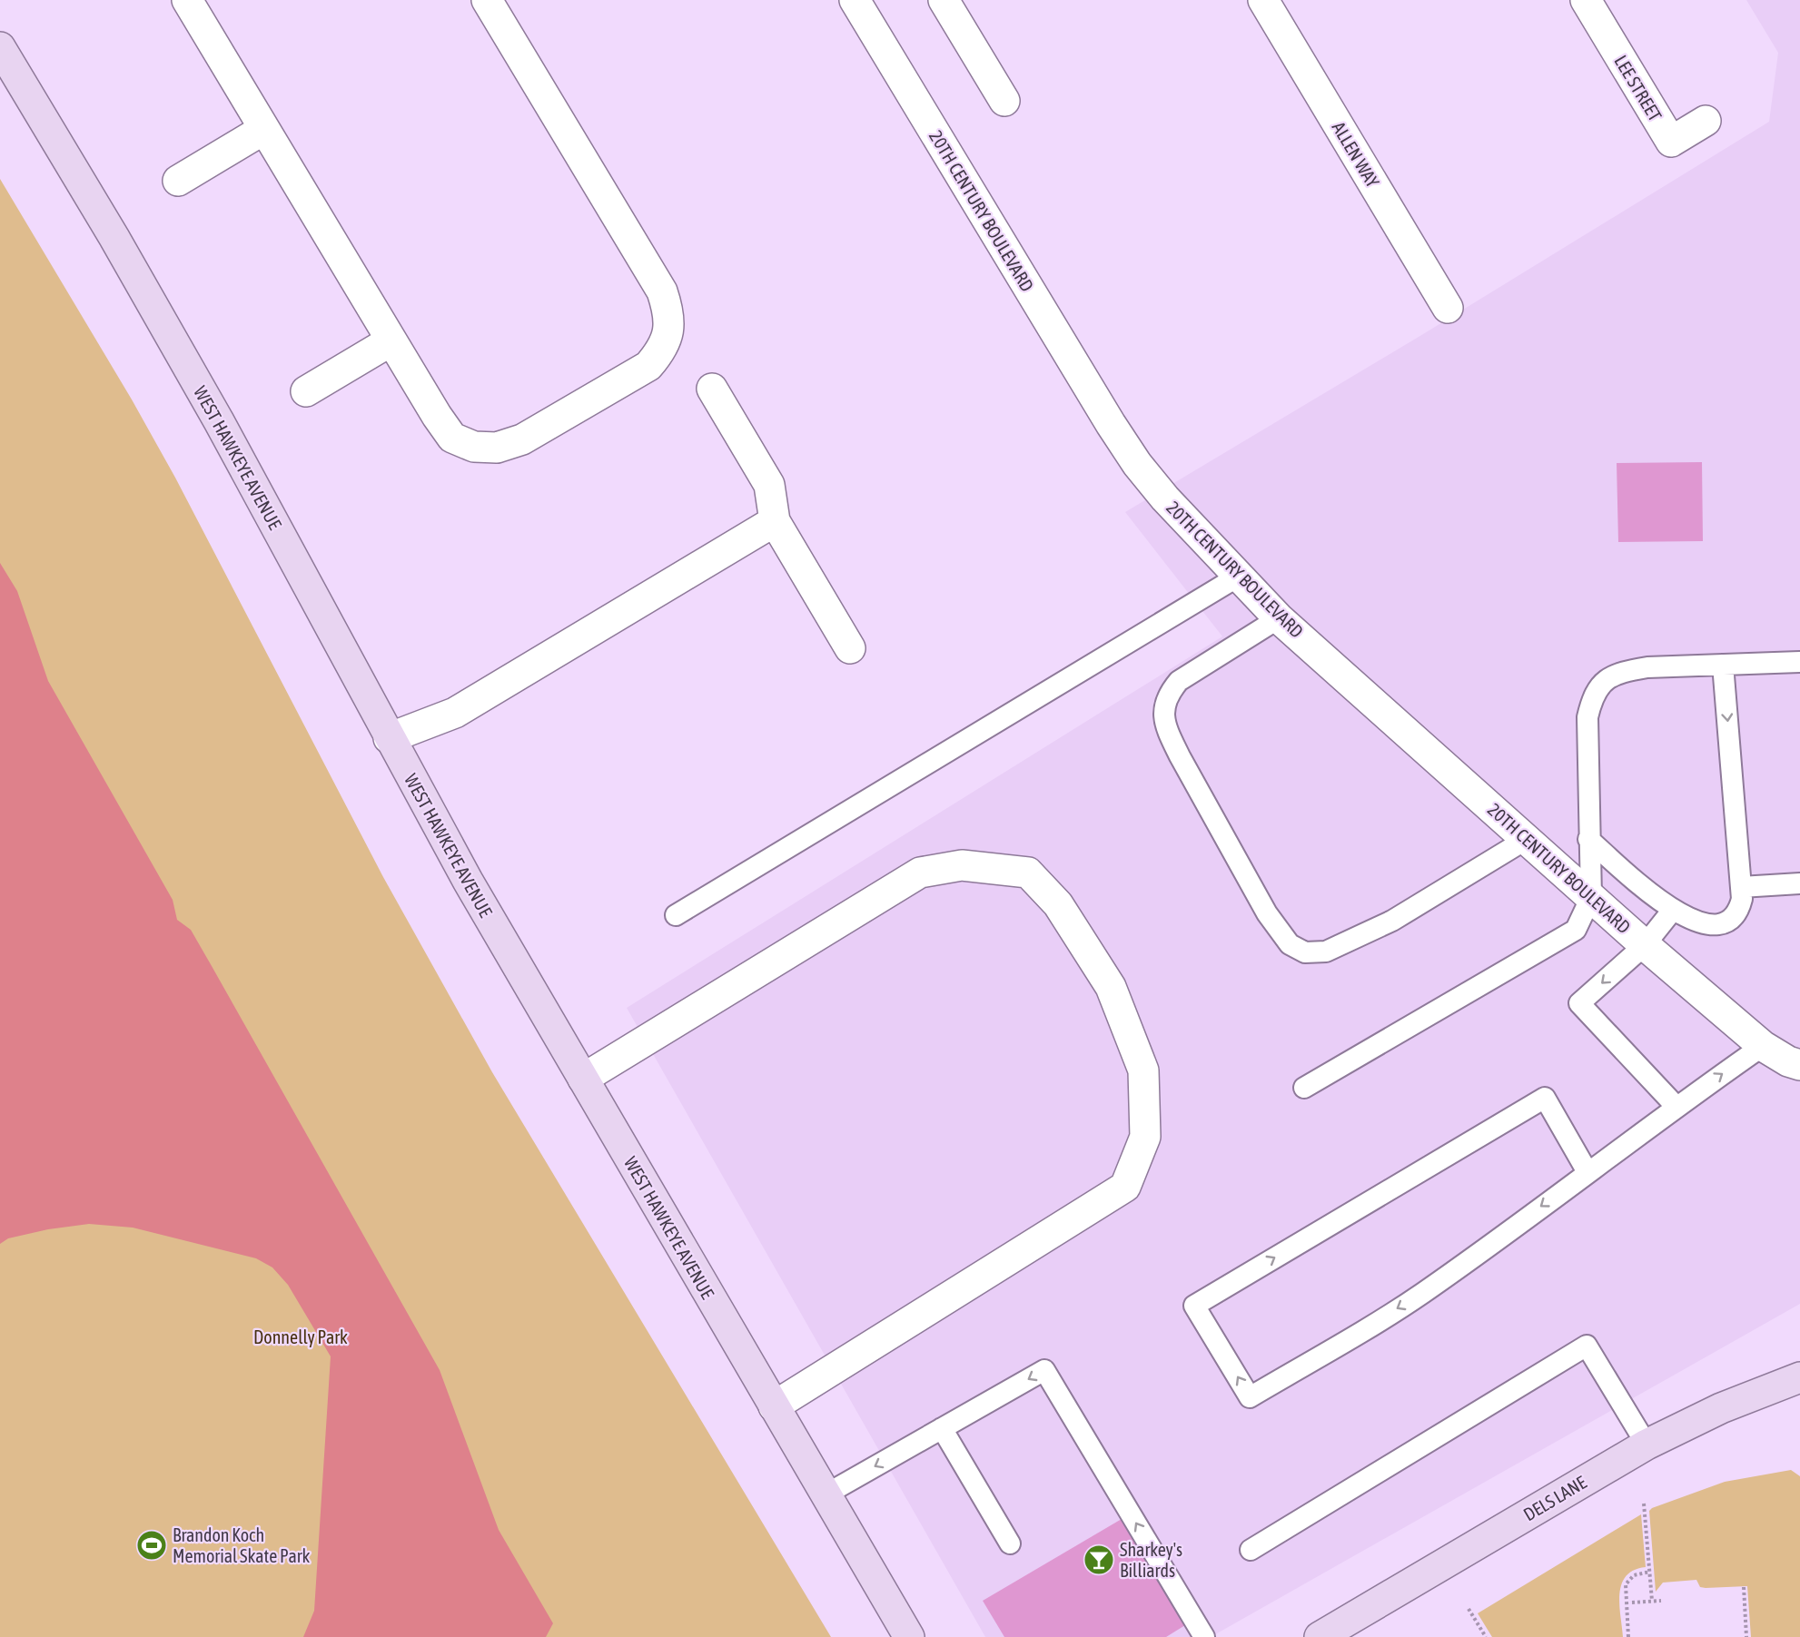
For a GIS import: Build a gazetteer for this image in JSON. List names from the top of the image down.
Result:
{
  "streets": {
    "street": [
      "LEE STREET",
      "ALLEN WAY",
      "20TH CENTURY BOULEVARD",
      "WEST HAWKEYE AVENUE",
      "DELS LANE"
    ]
  },
  "parks": ["Donnelly Park"],
  "places": {
    "sports": ["Brandon Koch Memorial Skate Park"],
    "bar": ["Sharkey's Billiards"]
  }
}
